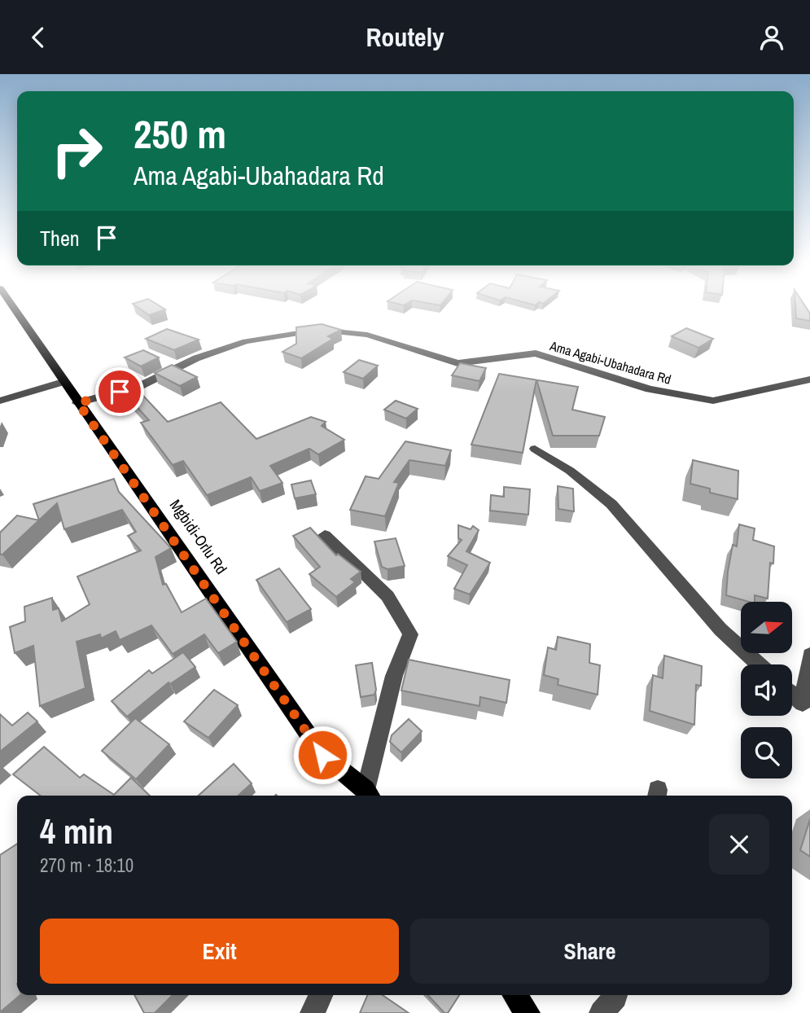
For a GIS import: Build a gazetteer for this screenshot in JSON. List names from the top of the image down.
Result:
{
  "streets": {
    "main road": ["Mgbidi-Orlu Rd"],
    "street": ["Ama Agabi-Ubahadara Rd"]
  },
  "crossings": [
    ["Ama Agabi-Ubahadara Rd", "Mgbidi-Orlu Rd"]
  ],
  "north": "right",
  "page": {
    "header": "Routely",
    "turn": ["250 m", "Ama Agabi-Ubahadara Rd"],
    "then": "Then",
    "heading": ["4 min", "270 m · 18:10"],
    "buttons": ["Exit", "Share"]
  }
}
